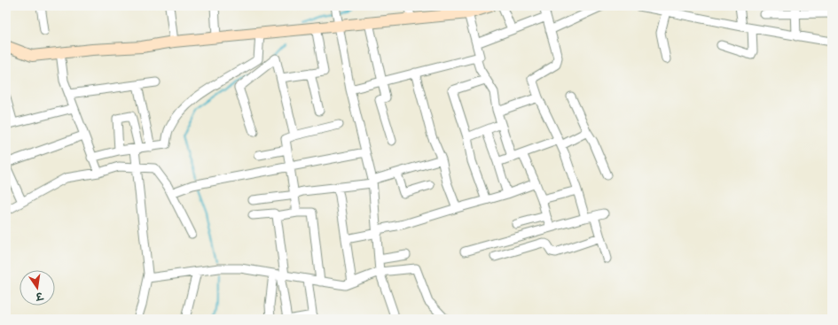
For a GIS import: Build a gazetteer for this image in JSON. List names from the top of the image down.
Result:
{
  "north": "bottom"
}
